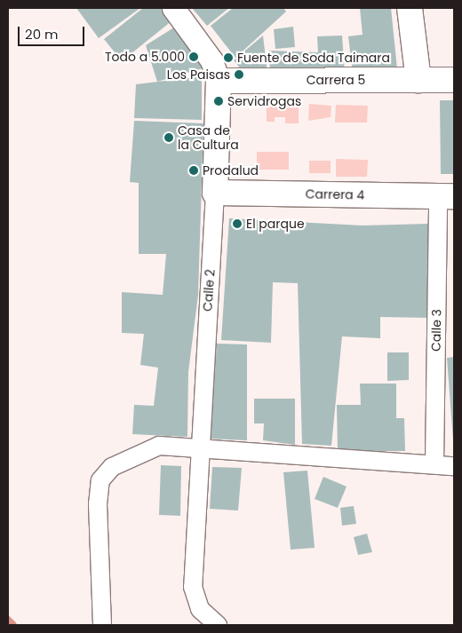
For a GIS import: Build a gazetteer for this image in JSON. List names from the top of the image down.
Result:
{
  "streets": {
    "main road": ["Carrera 5", "Carrera 4", "Calle 2"],
    "street": ["Calle 3"]
  },
  "crossings": [
    ["Carrera 5", "Calle 2"],
    ["Carrera 4", "Calle 2"],
    ["Carrera 4", "Calle 3"]
  ],
  "places": [
    "Todo a 5.000",
    "Fuente de Soda Taimara",
    "Los Paisas",
    "Servidrogas",
    "Casa de la Cultura",
    "Prodalud",
    "El parque"
  ],
  "scale_bar": "20 m"
}
